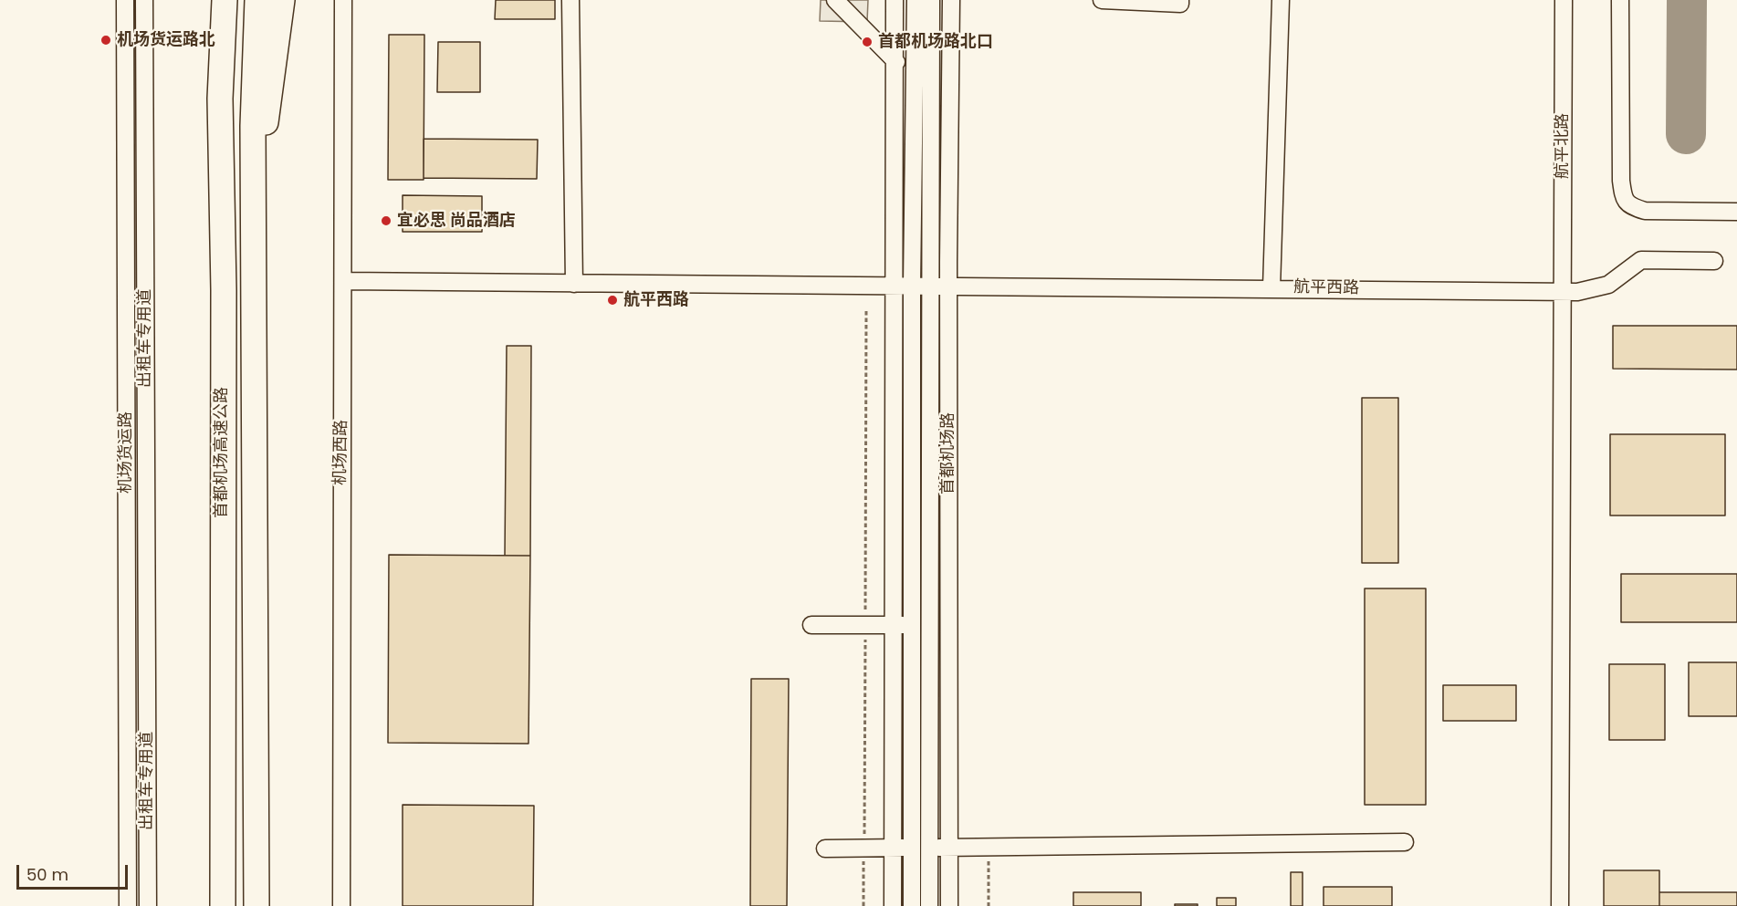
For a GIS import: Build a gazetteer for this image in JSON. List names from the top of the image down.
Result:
{
  "streets": {
    "highway": ["首都机场高速公路"],
    "street": [
      "航平北路",
      "航平西路",
      "出租车专用道",
      "机场货运路",
      "机场西路",
      "首都机场路"
    ]
  },
  "crossings": [
    ["航平北路", "航平西路"],
    ["航平西路", "首都机场路"]
  ],
  "places": [
    "机场货运路北",
    "首都机场路北口",
    "宜必思 尚品酒店",
    "航平西路"
  ],
  "scale_bar": "50 m"
}
